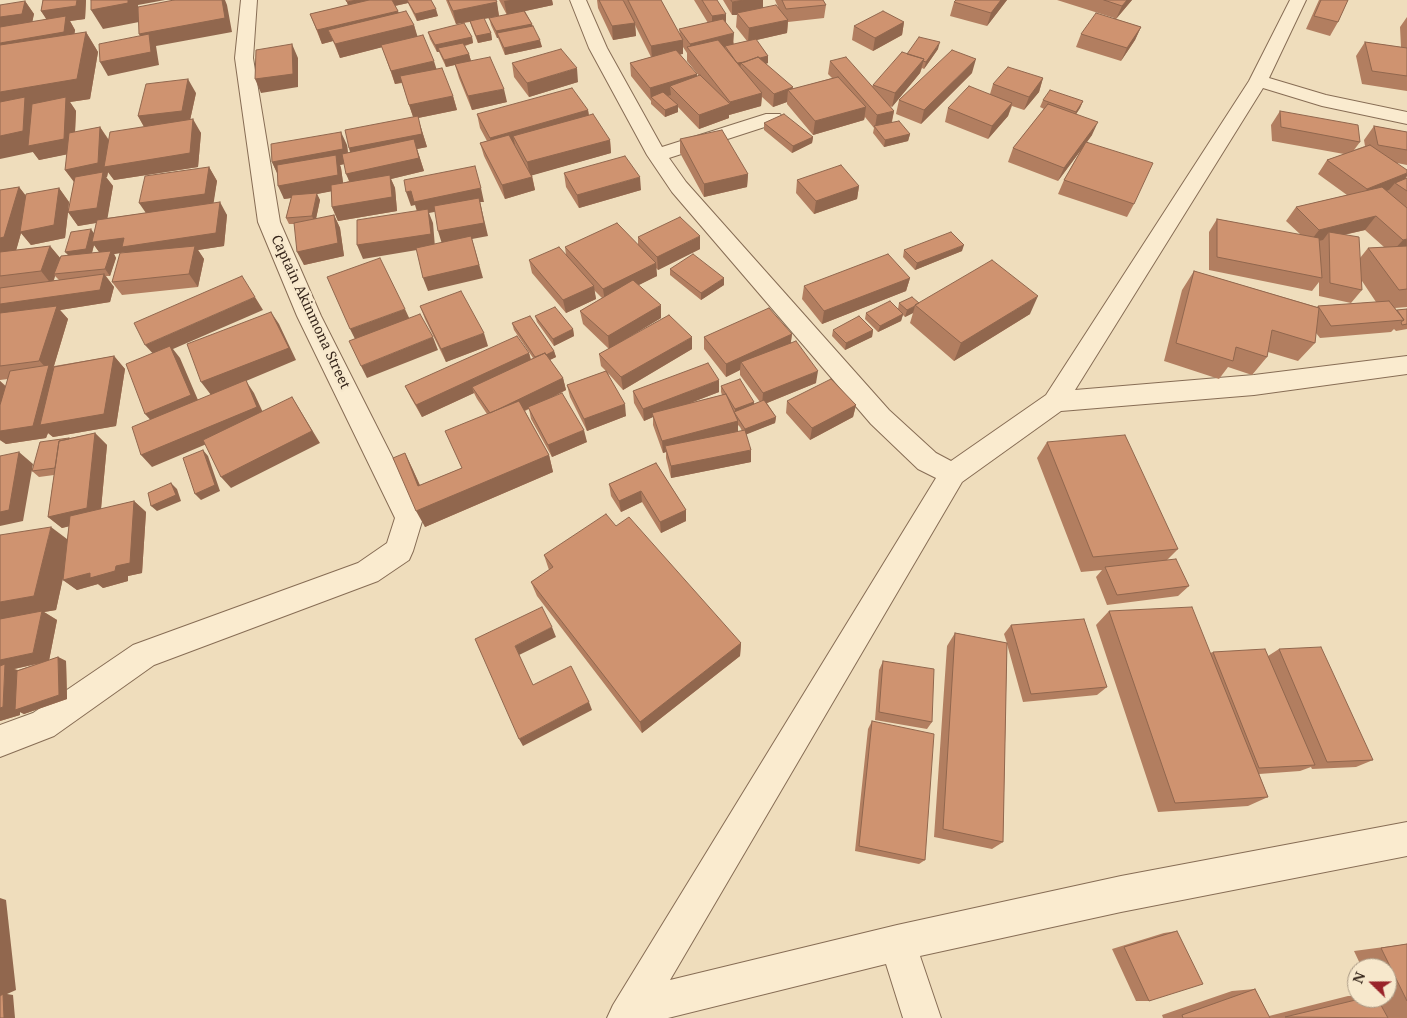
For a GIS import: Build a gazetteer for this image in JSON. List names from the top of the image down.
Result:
{
  "streets": {
    "street": ["Captain Akinmona Street"]
  },
  "north": "left"
}
